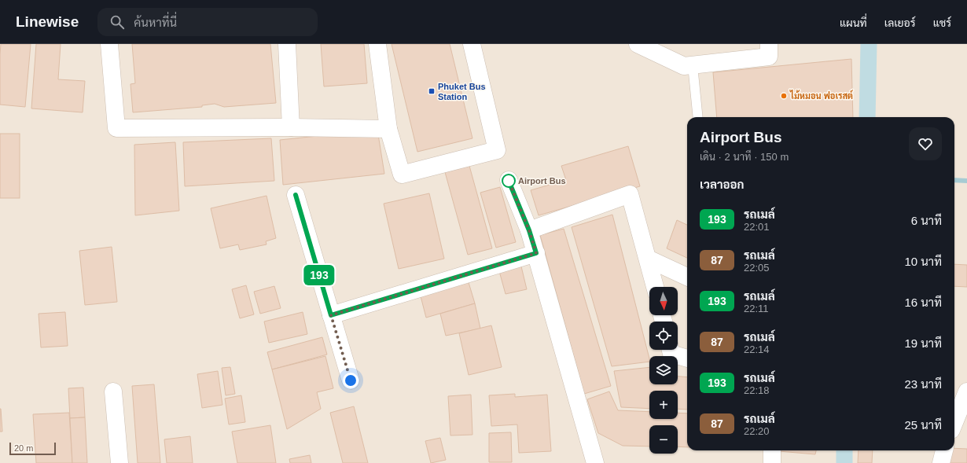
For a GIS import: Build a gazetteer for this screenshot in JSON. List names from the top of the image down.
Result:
{
  "places": {
    "transit": ["Phuket Bus Station"],
    "other": ["ไม้หมอน ฟอเรสต์", "Airport Bus"]
  },
  "lines": ["bus line 193"],
  "scale_bar": "20 m",
  "north": "bottom",
  "page": {
    "header": "Linewise",
    "search": "ค้นหาที่นี่",
    "nav": ["แผนที่", "เลเยอร์", "แชร์"],
    "on_map": "193",
    "heading": [
      ["Airport Bus", "เดิน · 2 นาที · 150 m"],
      "เวลาออก"
    ],
    "list": [
      {
        "mark": "193",
        "name": "รถเมล์",
        "note": "22:01",
        "value": "6 นาที"
      },
      {
        "mark": "87",
        "name": "รถเมล์",
        "note": "22:05",
        "value": "10 นาที"
      },
      {
        "mark": "193",
        "name": "รถเมล์",
        "note": "22:11",
        "value": "16 นาที"
      },
      {
        "mark": "87",
        "name": "รถเมล์",
        "note": "22:14",
        "value": "19 นาที"
      },
      {
        "mark": "193",
        "name": "รถเมล์",
        "note": "22:18",
        "value": "23 นาที"
      },
      {
        "mark": "87",
        "name": "รถเมล์",
        "note": "22:20",
        "value": "25 นาที"
      }
    ],
    "map_buttons": ["+", "−"],
    "scale": "20 m"
  }
}
